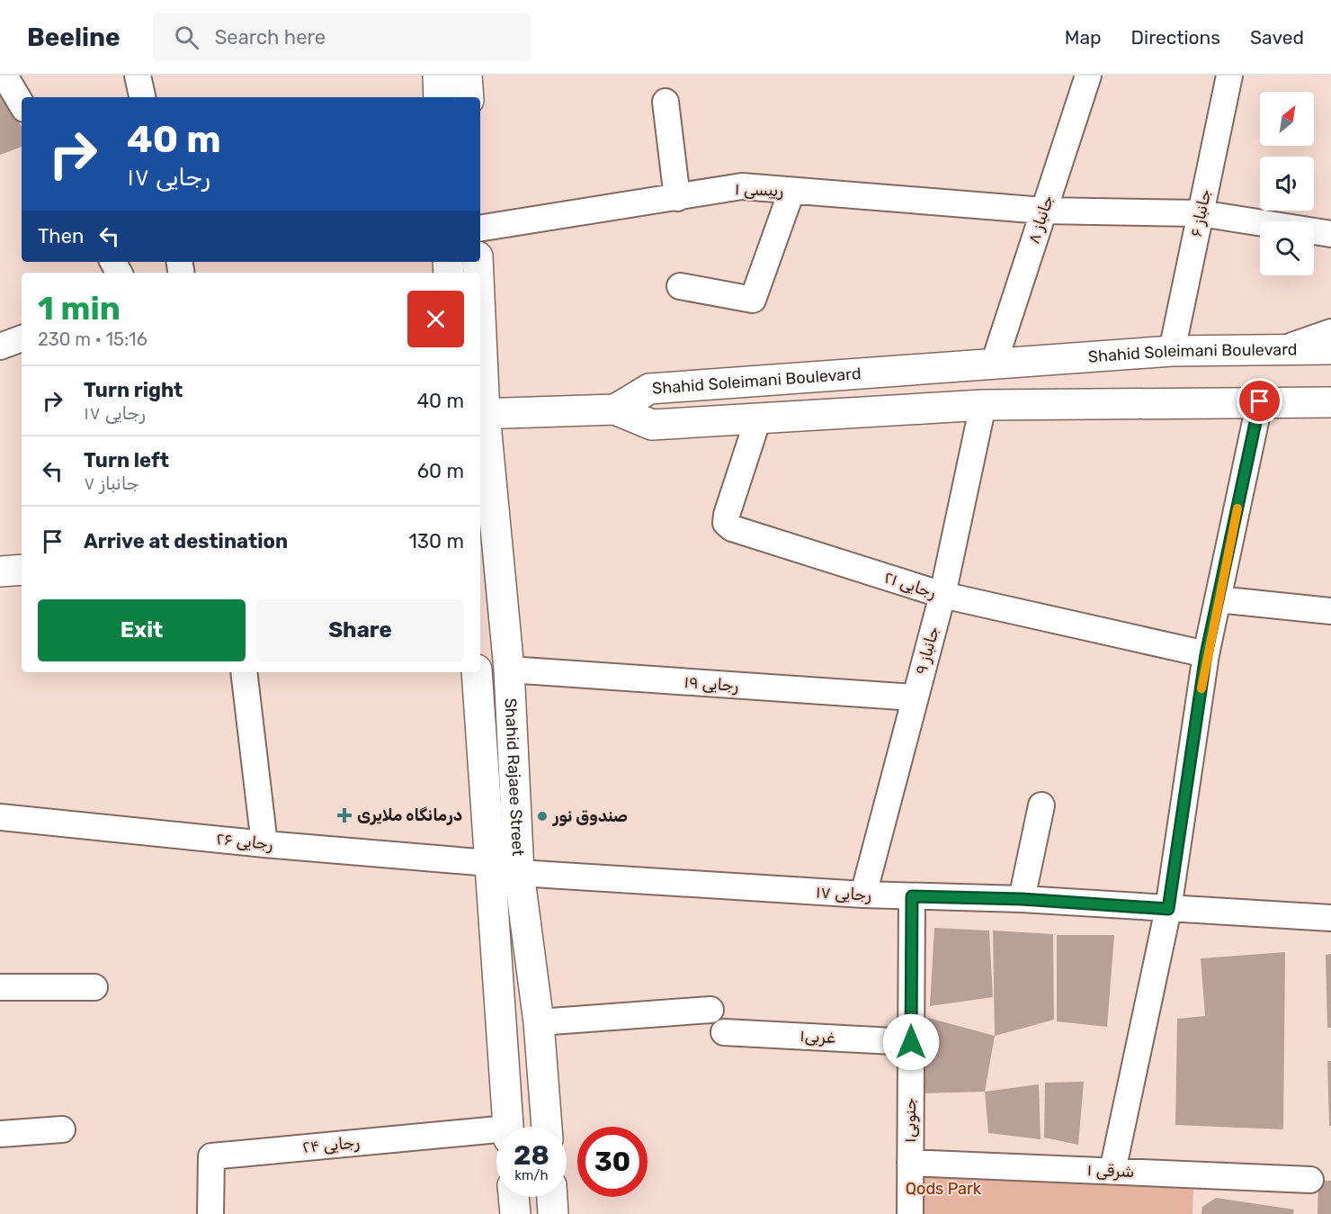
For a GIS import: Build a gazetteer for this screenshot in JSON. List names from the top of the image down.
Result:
{
  "streets": {
    "main road": ["Shahid Soleimani Boulevard", "Shahid Rajaee Street"],
    "street": [
      "رییسی ۱",
      "جانباز ۶",
      "جانباز ۸",
      "رجایی ۲۱",
      "جانباز ۹",
      "رجایی ۱۹",
      "رجایی ۲۶",
      "رجایی ۱۷",
      "غربی۱",
      "جنوبی۱",
      "رجایی ۲۴",
      "شرقی ۱"
    ]
  },
  "crossings": [
    ["رییسی ۱", "جانباز ۶"],
    ["رییسی ۱", "جانباز ۸"],
    ["جانباز ۶", "Shahid Soleimani Boulevard"],
    ["جانباز ۸", "Shahid Soleimani Boulevard"],
    ["Shahid Soleimani Boulevard", "رجایی ۲۱"],
    ["Shahid Soleimani Boulevard", "جانباز ۹"],
    ["رجایی ۲۱", "جانباز ۹"],
    ["جانباز ۹", "رجایی ۱۹"],
    ["جانباز ۹", "رجایی ۱۷"],
    ["رجایی ۱۹", "Shahid Rajaee Street"],
    ["Shahid Rajaee Street", "رجایی ۲۶"],
    ["Shahid Rajaee Street", "رجایی ۱۷"],
    ["رجایی ۱۷", "جنوبی۱"],
    ["غربی۱", "جنوبی۱"],
    ["جنوبی۱", "شرقی ۱"]
  ],
  "parks": ["Qods Park"],
  "places": {
    "health": ["درمانگاه ملایری"],
    "other": ["صندوق نور"]
  },
  "north": "top right",
  "page": {
    "header": "Beeline",
    "search": "Search here",
    "nav": ["Map", "Directions", "Saved"],
    "turn": ["40 m", "رجایی ۱۷"],
    "then": "Then",
    "heading": ["1 min", "230 m · 15:16"],
    "list": [
      {
        "name": "Turn right",
        "note": "رجایی ۱۷",
        "value": "40 m"
      },
      {
        "name": "Turn left",
        "note": "جانباز ۷",
        "value": "60 m"
      },
      {
        "name": "Arrive at destination",
        "value": "130 m"
      }
    ],
    "buttons": ["Exit", "Share"],
    "speed": "28 km/h",
    "limit": "30"
  }
}
